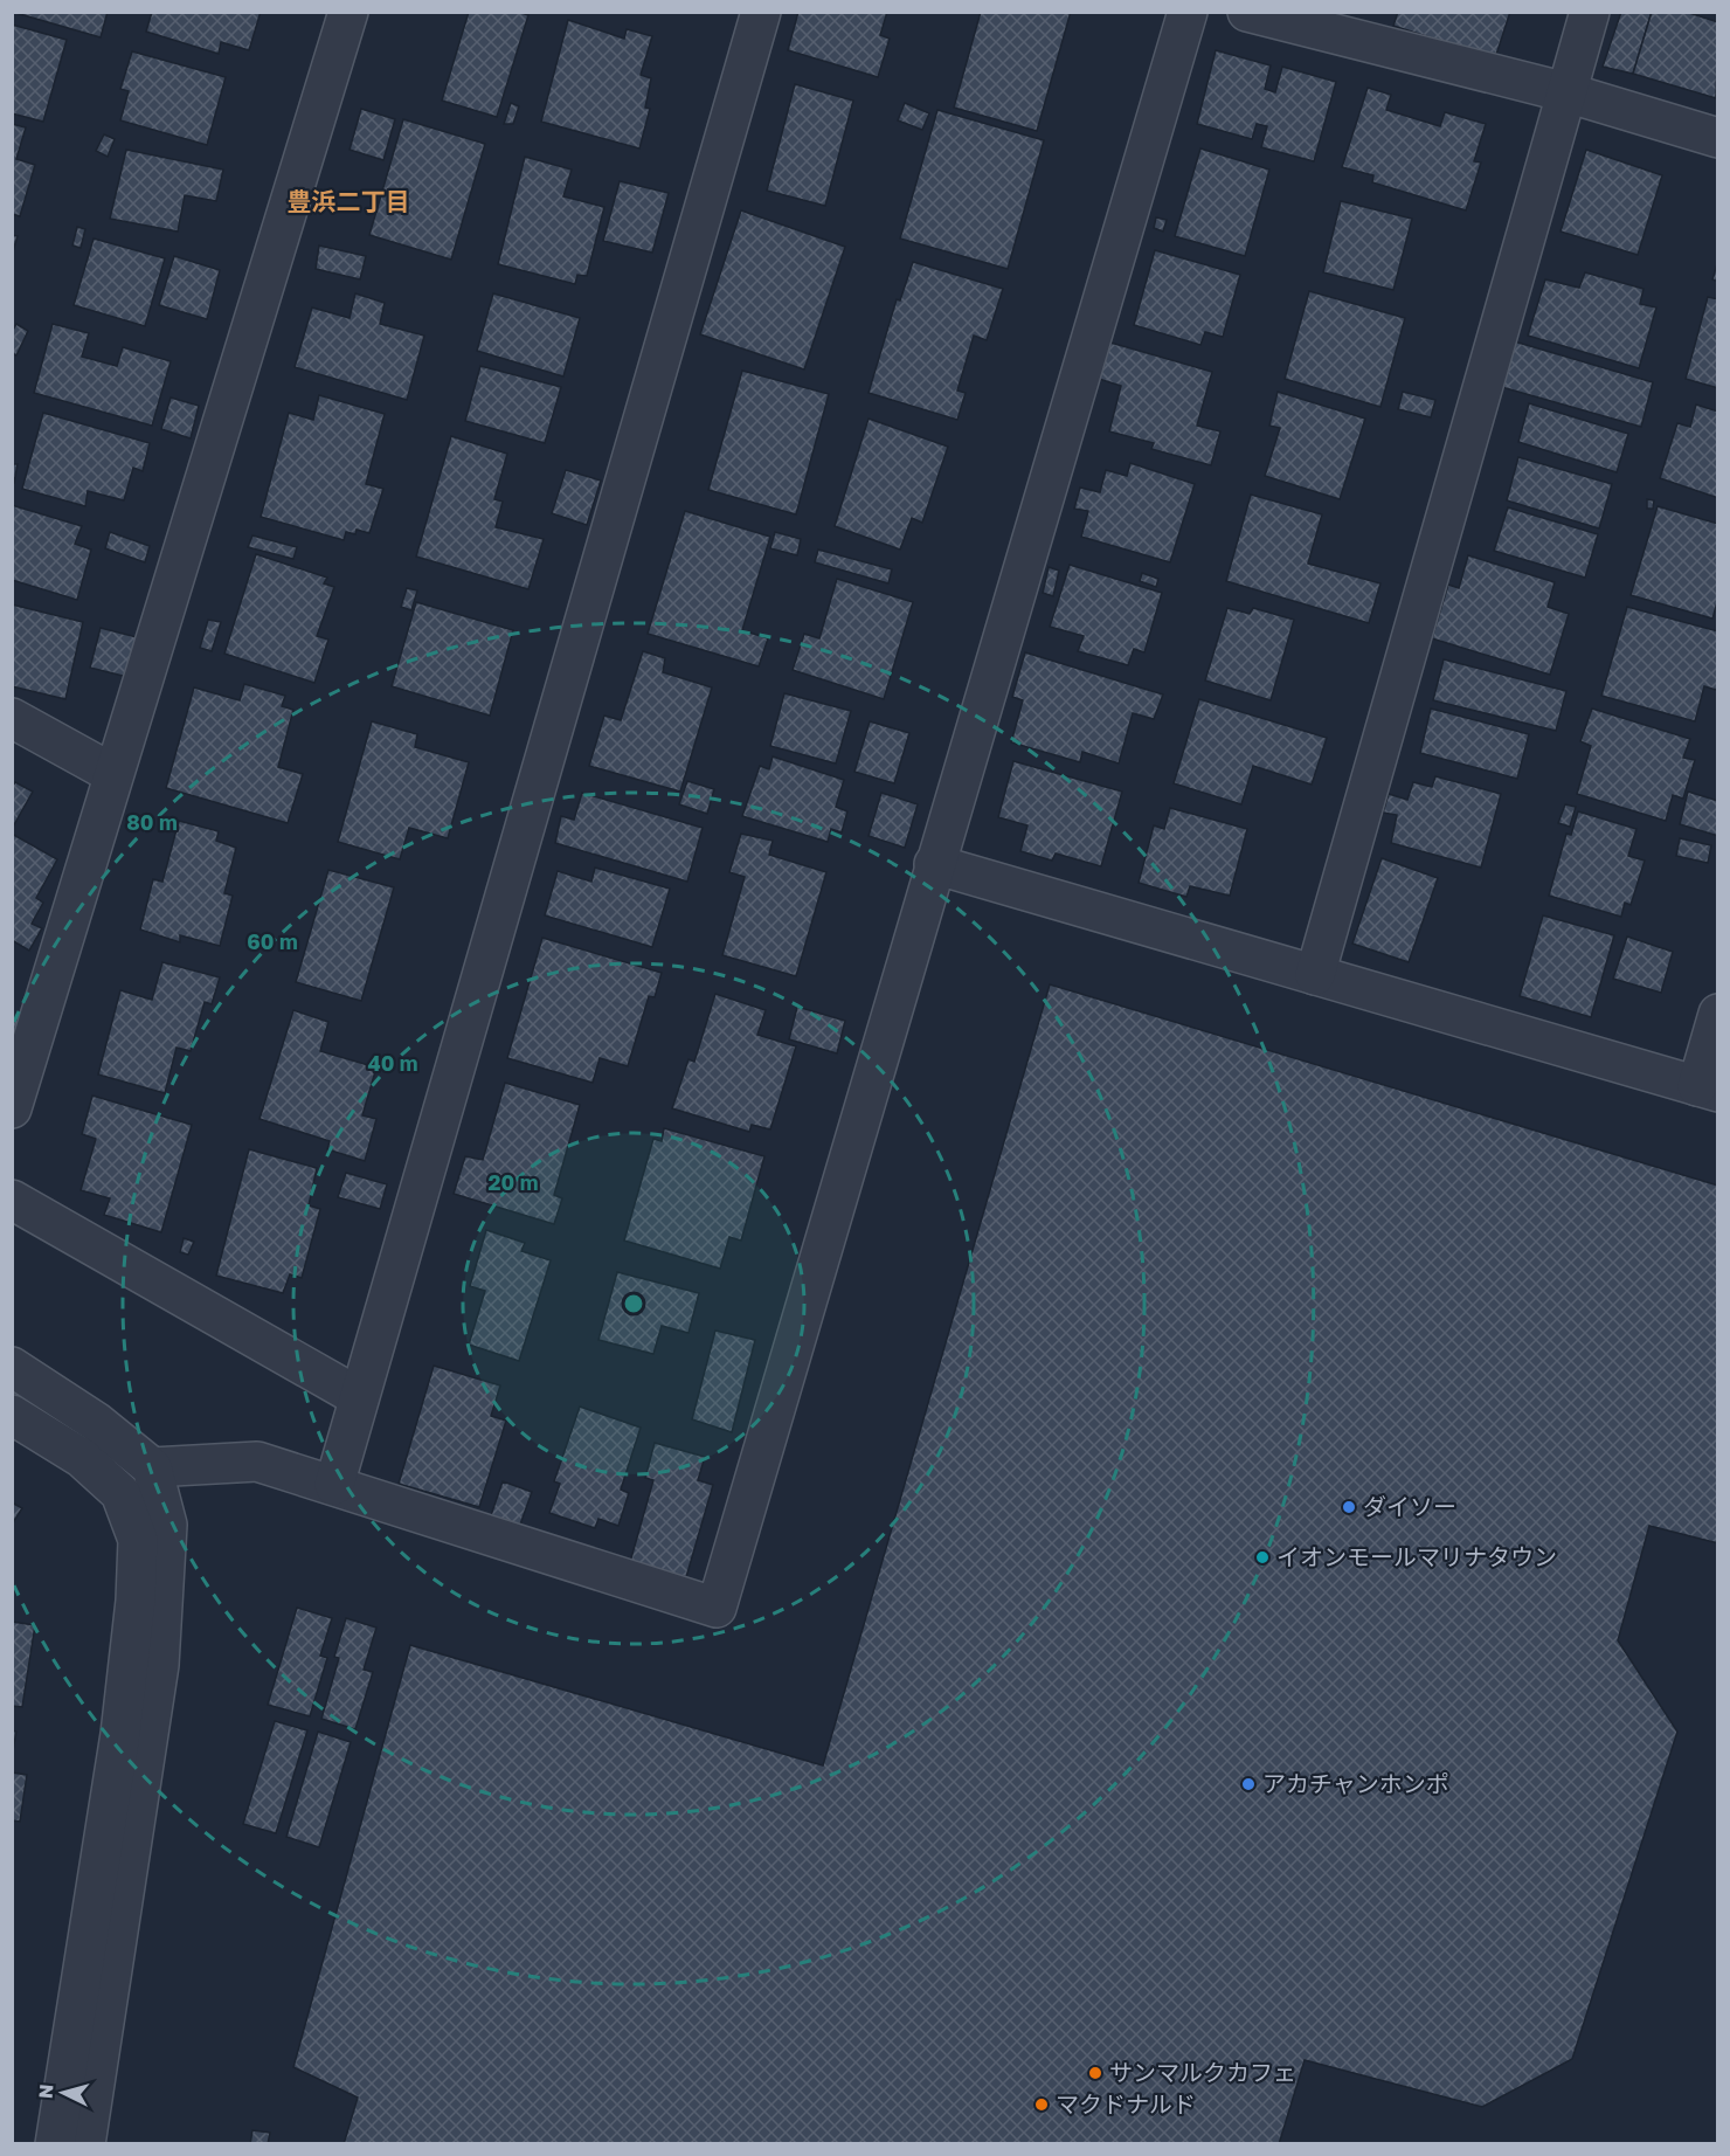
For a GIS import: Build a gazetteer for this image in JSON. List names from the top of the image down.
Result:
{
  "districts": ["豊浜二丁目"],
  "places": [
    "ダイソー",
    "イオンモールマリナタウン",
    "アカチャンホンポ",
    "サンマルクカフェ",
    "マクドナルド"
  ],
  "north": "left",
  "rings": [
    "80 m",
    "60 m",
    "40 m",
    "20 m"
  ]
}
